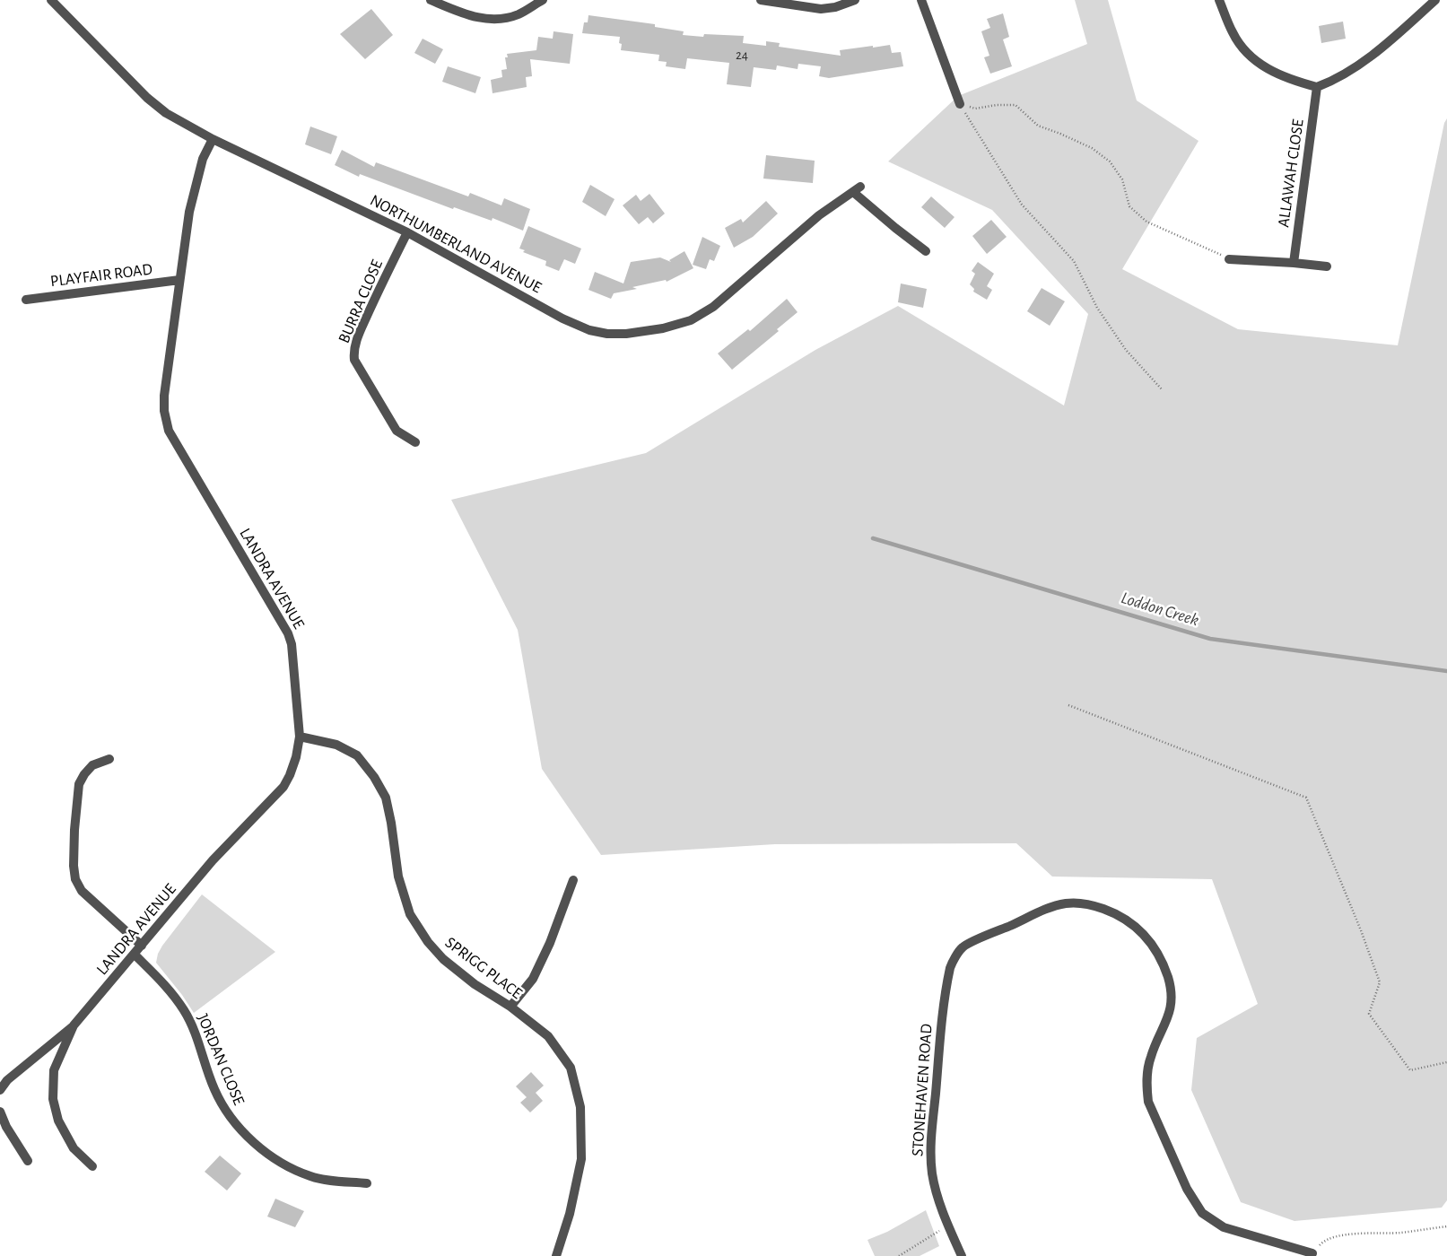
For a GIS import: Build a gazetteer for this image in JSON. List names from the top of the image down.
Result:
{
  "streets": {
    "street": [
      "ALLAWAH CLOSE",
      "NORTHUMBERLAND AVENUE",
      "PLAYFAIR ROAD",
      "BURRA CLOSE",
      "LANDRA AVENUE",
      "SPRIGG PLACE",
      "JORDAN CLOSE",
      "STONEHAVEN ROAD"
    ]
  },
  "crossings": [
    ["NORTHUMBERLAND AVENUE", "BURRA CLOSE"],
    ["NORTHUMBERLAND AVENUE", "LANDRA AVENUE"],
    ["PLAYFAIR ROAD", "LANDRA AVENUE"],
    ["LANDRA AVENUE", "SPRIGG PLACE"],
    ["LANDRA AVENUE", "JORDAN CLOSE"]
  ],
  "water": ["Loddon Creek"],
  "house_numbers": ["24"]
}
